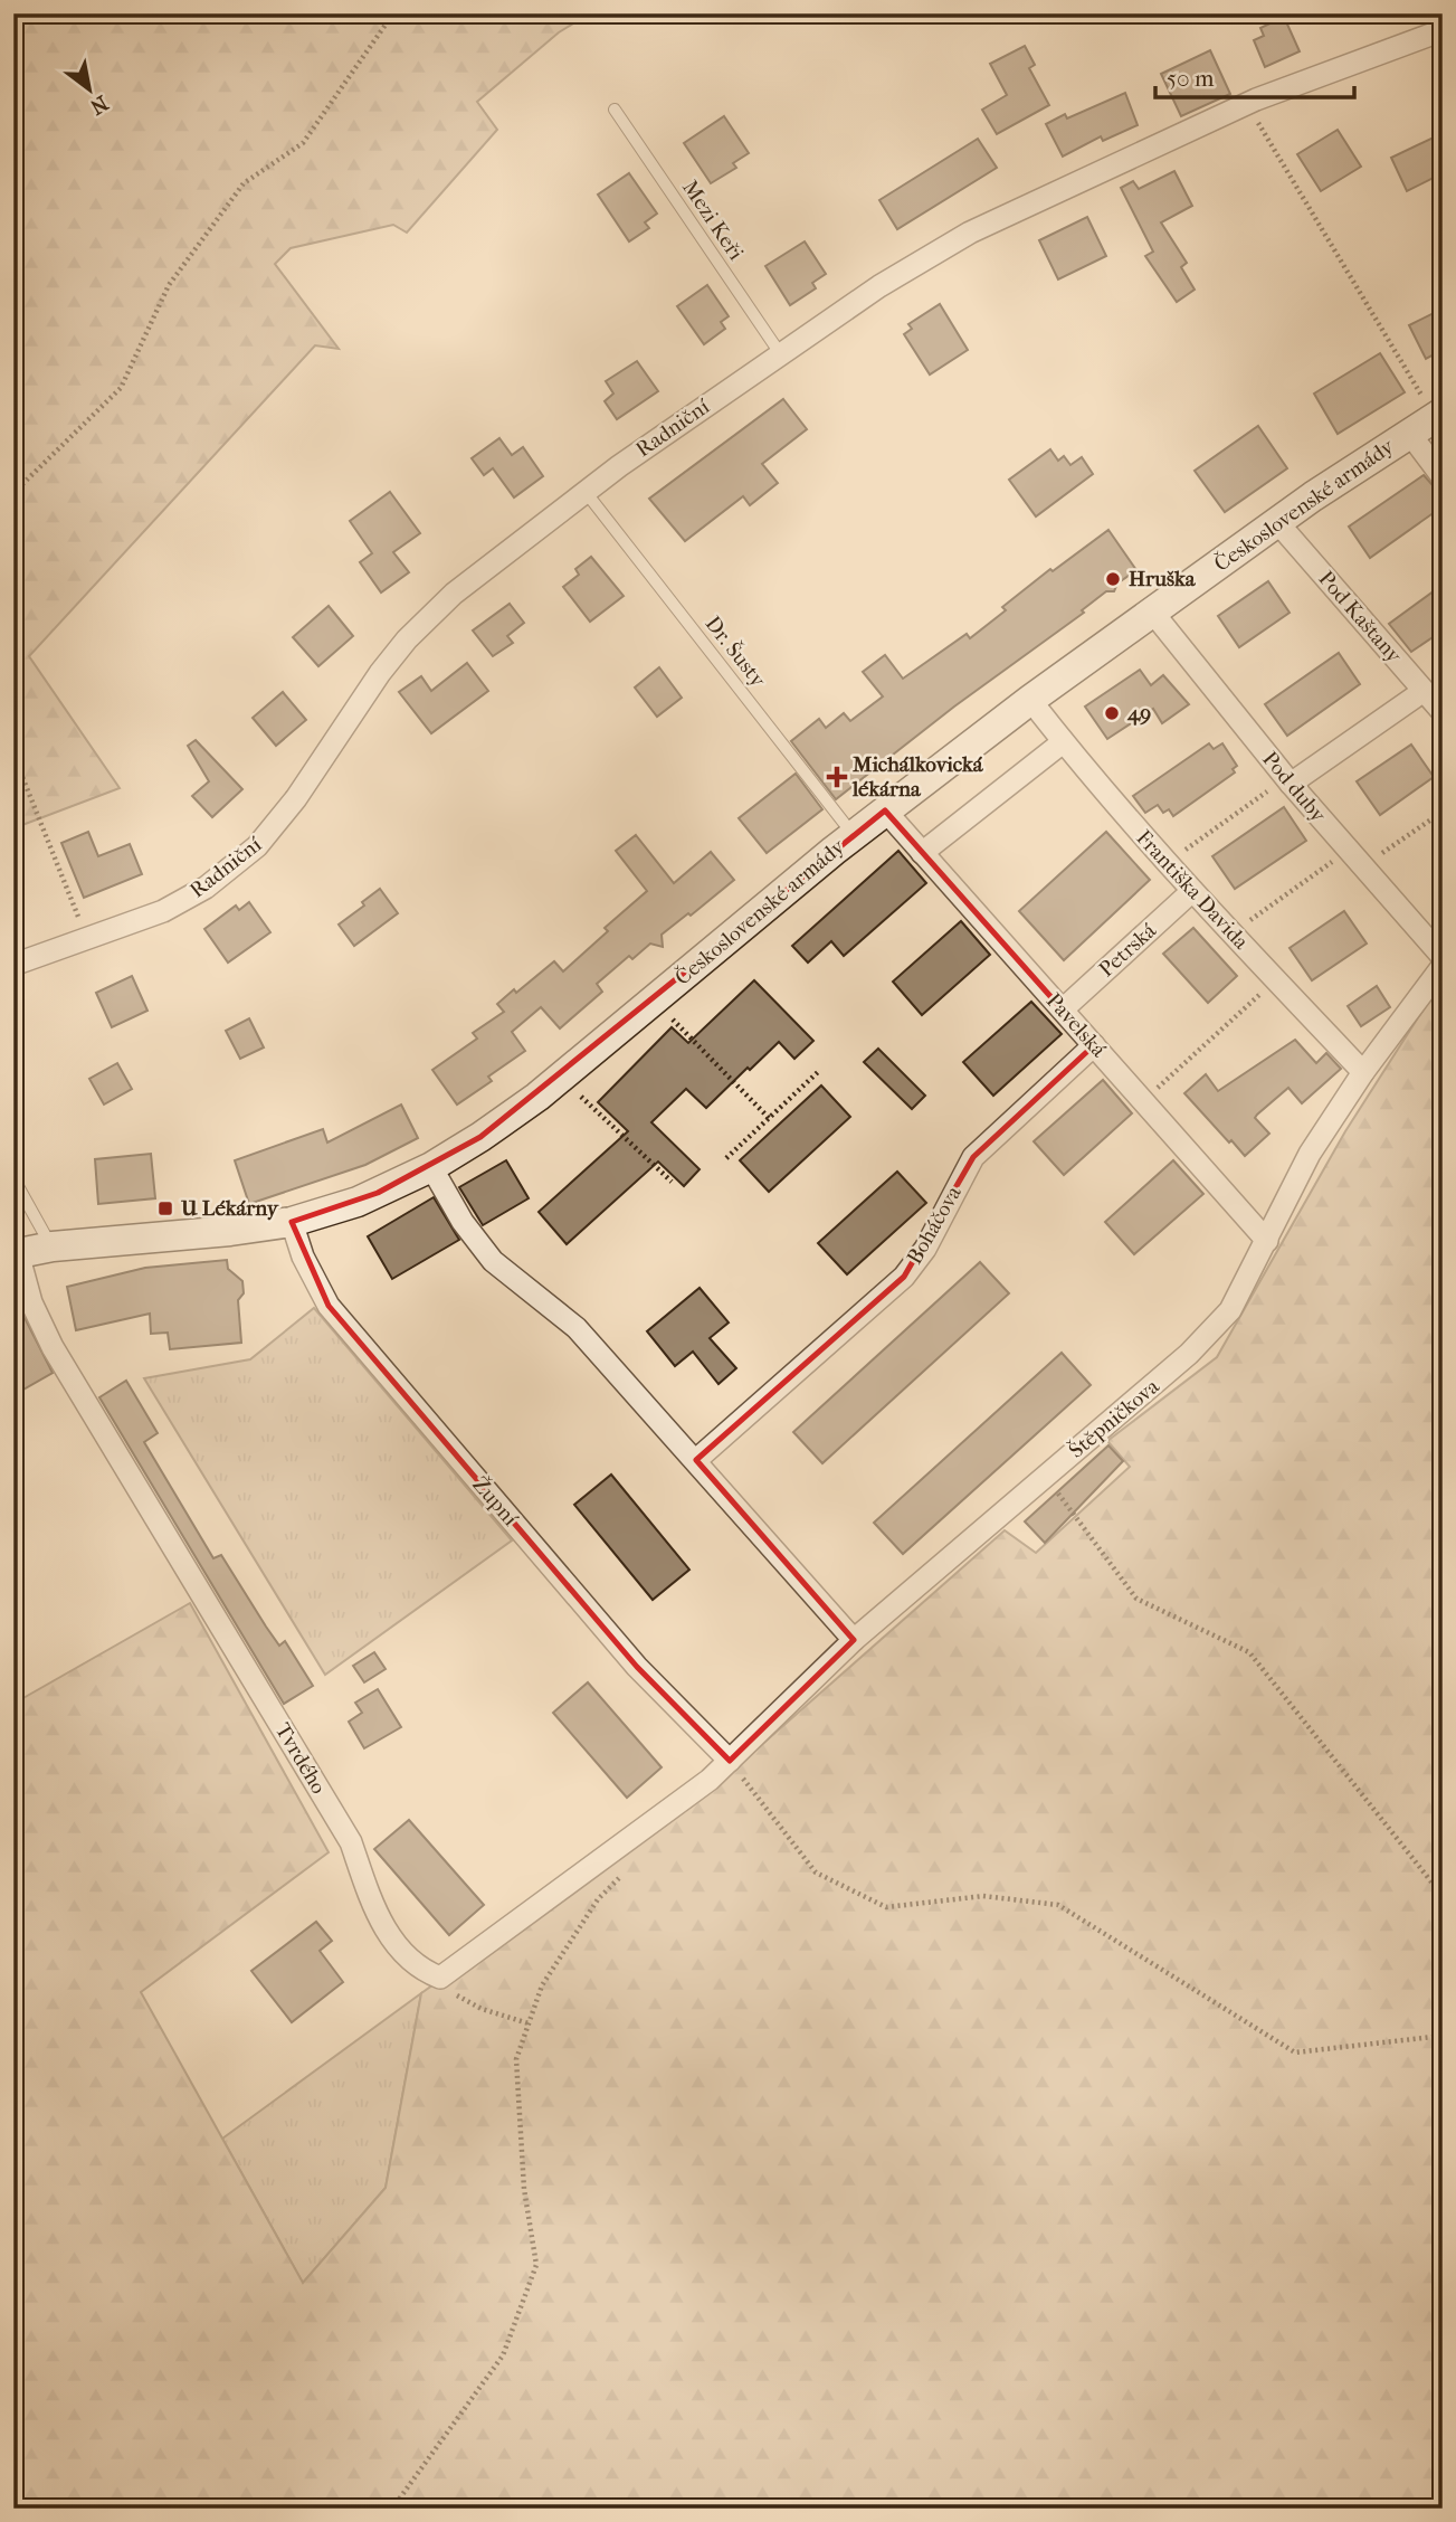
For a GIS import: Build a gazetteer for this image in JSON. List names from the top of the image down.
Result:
{
  "streets": {
    "street": [
      "Radniční",
      "Československé armády",
      "Pod Kaštany",
      "Pod duby",
      "Františka Davida",
      "Petrská",
      "Pavelská",
      "Boháčova",
      "Štěpničkova",
      "Župní",
      "Tvrdého"
    ],
    "lane": ["Mezi Keři", "Dr. Šusty"]
  },
  "crossings": [
    ["Mezi Keři", "Radniční"],
    ["Radniční", "Dr. Šusty"],
    ["Československé armády", "Pod Kaštany"],
    ["Československé armády", "Dr. Šusty"],
    ["Československé armády", "Pod duby"],
    ["Československé armády", "Františka Davida"],
    ["Československé armády", "Pavelská"],
    ["Československé armády", "Župní"],
    ["Československé armády", "Tvrdého"],
    ["Františka Davida", "Petrská"],
    ["Františka Davida", "Štěpničkova"],
    ["Petrská", "Pavelská"],
    ["Pavelská", "Boháčova"],
    ["Pavelská", "Štěpničkova"],
    ["Štěpničkova", "Župní"],
    ["Štěpničkova", "Tvrdého"]
  ],
  "places": {
    "other": ["Hruška", "49"],
    "health": ["Michálkovická lékárna"],
    "transit": ["U Lékárny"]
  },
  "scale_bar": "50 m",
  "north": "bottom right"
}
